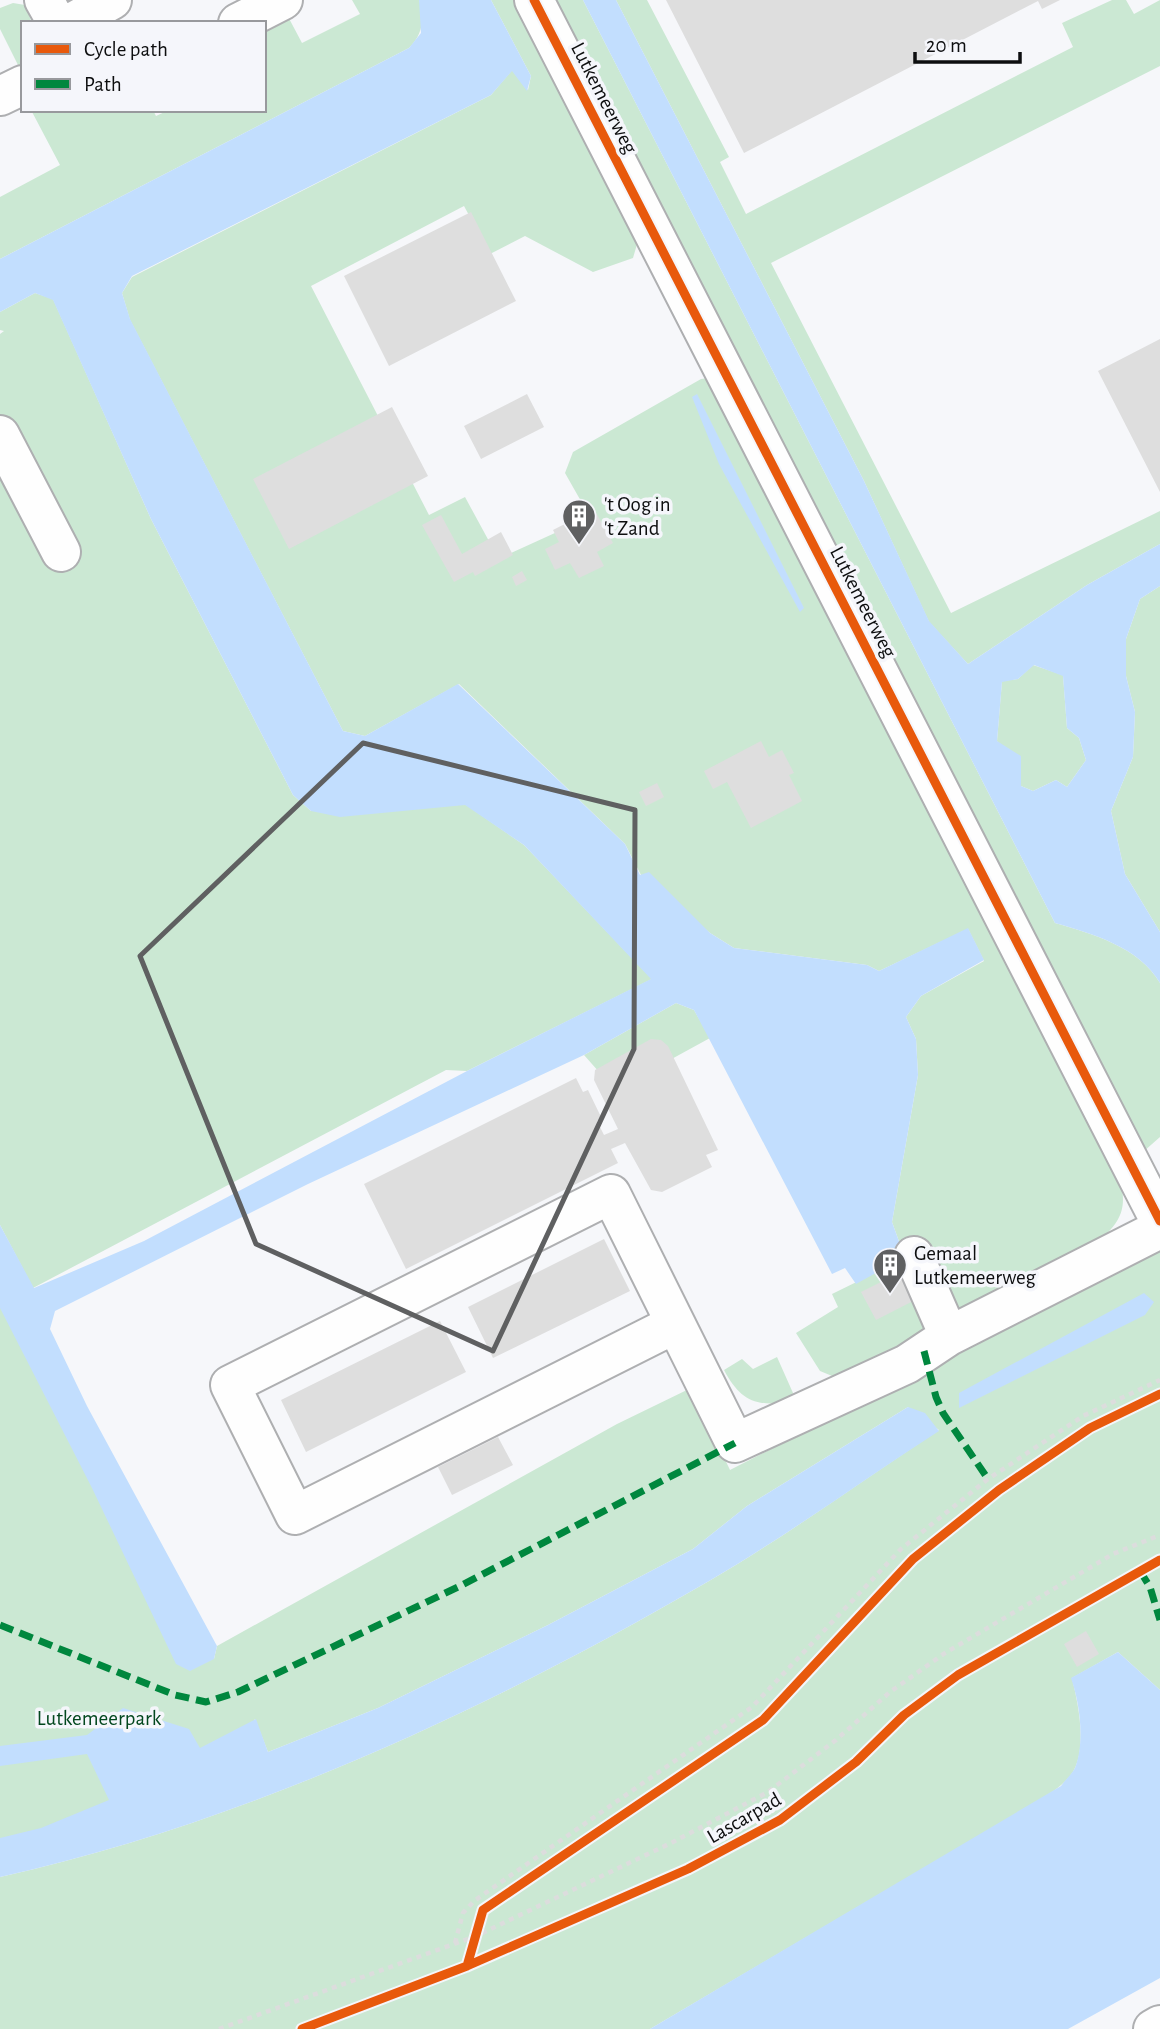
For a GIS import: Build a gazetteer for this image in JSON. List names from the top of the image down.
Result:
{
  "streets": {
    "street": ["Lutkemeerweg"],
    "cycle path": ["Lascarpad"]
  },
  "parks": ["Lutkemeerpark"],
  "places": {
    "building": ["'t Oog in 't Zand", "Gemaal Lutkemeerweg"]
  },
  "legend": ["Cycle path", "Path"],
  "scale_bar": "20 m"
}
